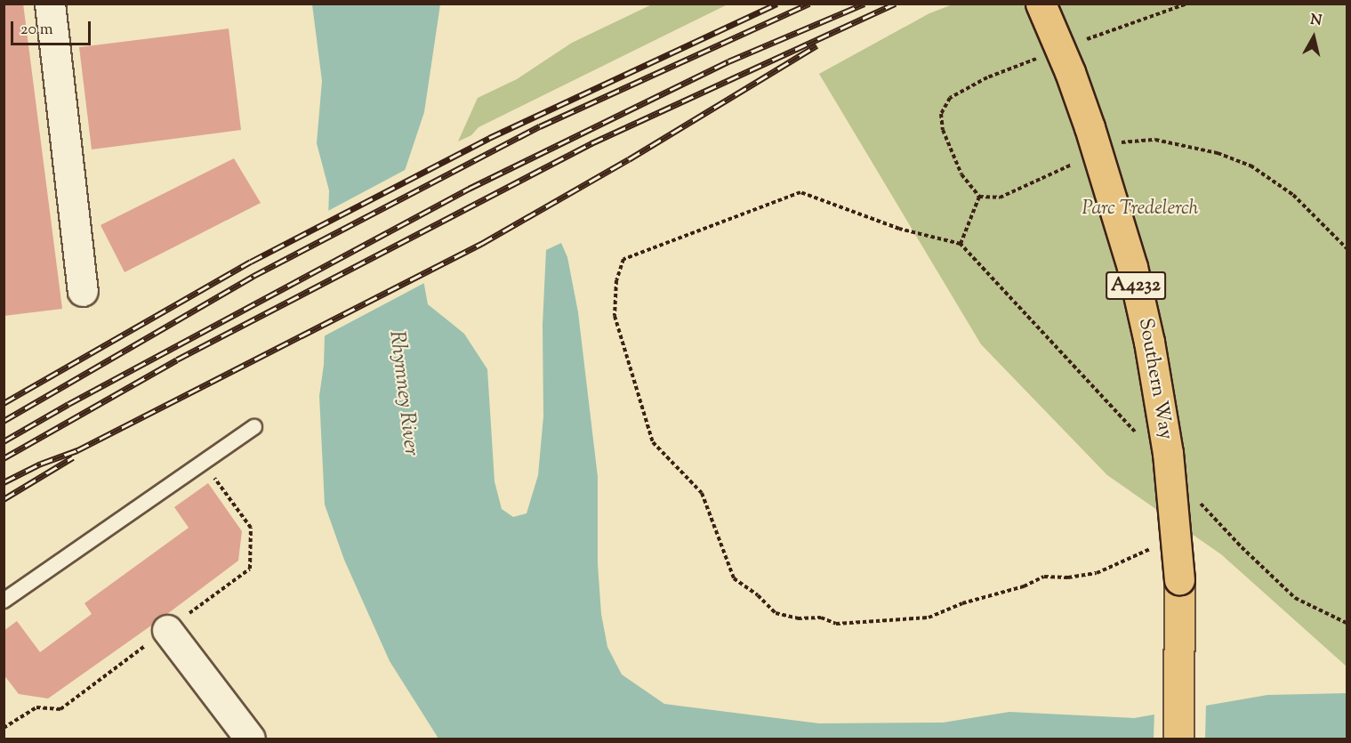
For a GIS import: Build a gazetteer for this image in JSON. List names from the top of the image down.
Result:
{
  "streets": {
    "main road": ["A4232", "Southern Way"]
  },
  "water": ["Rhymney River"],
  "parks": ["Parc Tredelerch"],
  "scale_bar": "20 m",
  "north": "top"
}
